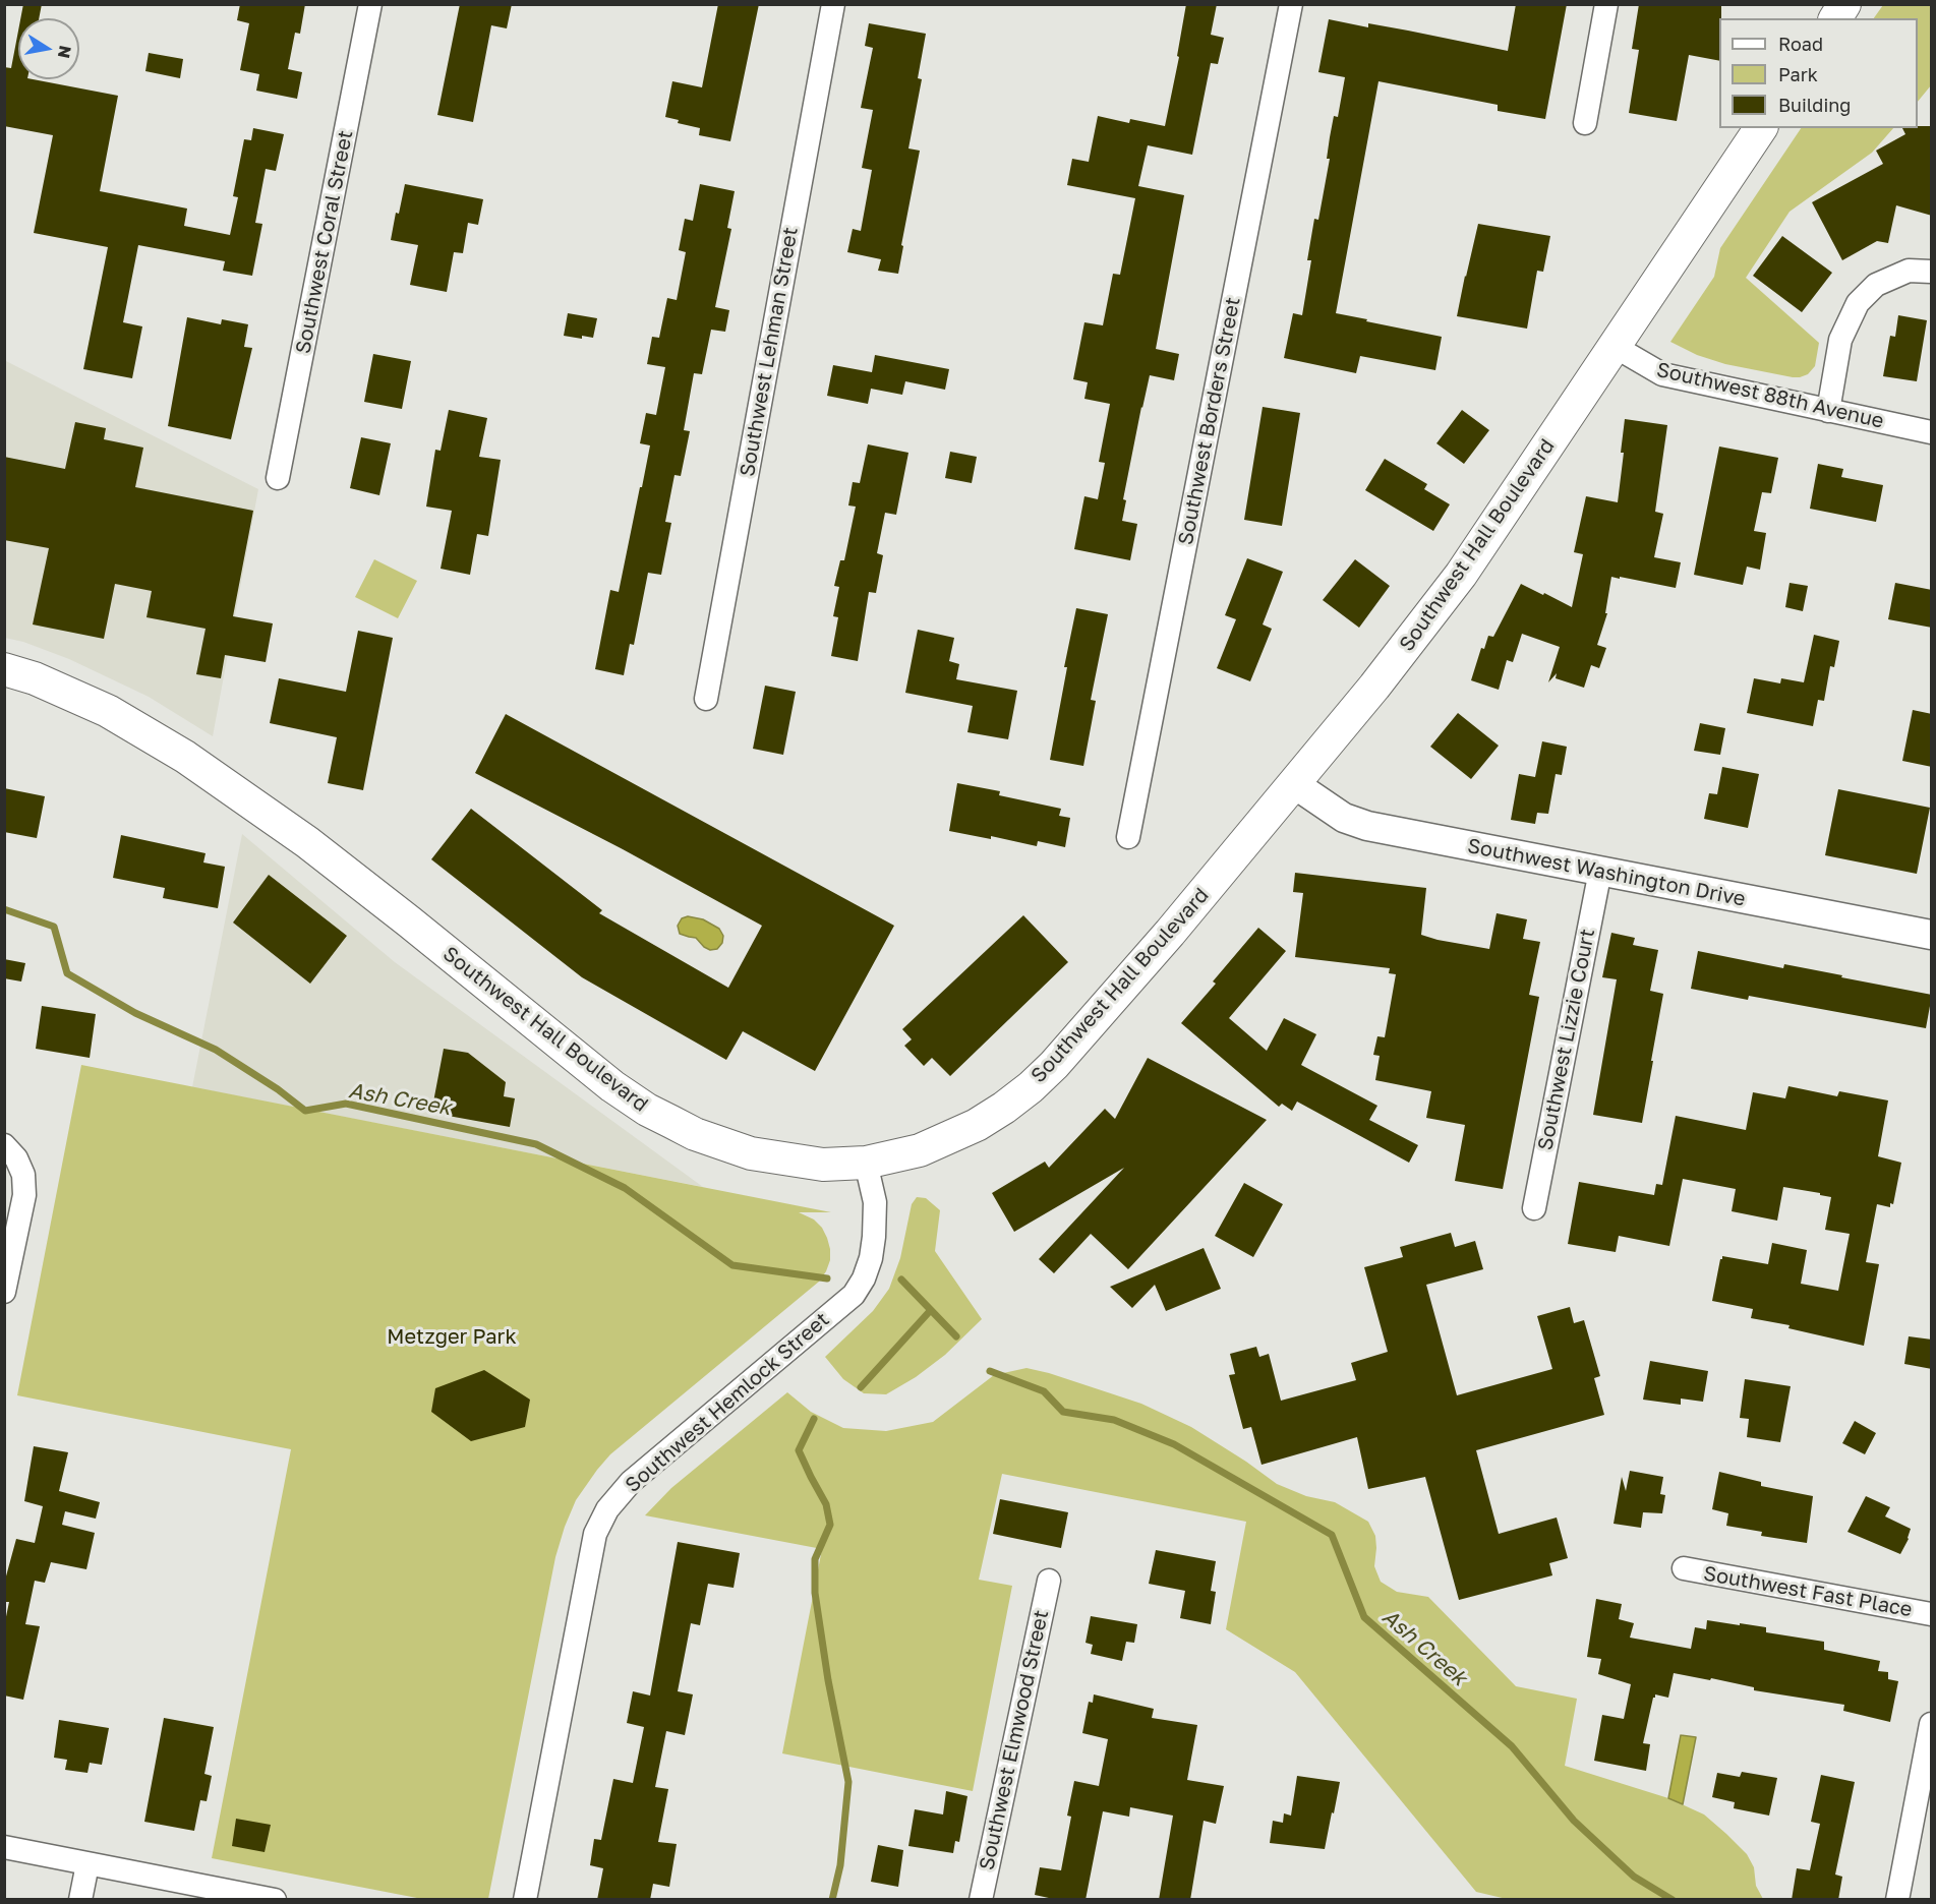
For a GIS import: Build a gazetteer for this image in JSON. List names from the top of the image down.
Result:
{
  "streets": {
    "main road": ["Southwest Hall Boulevard"],
    "street": [
      "Southwest Coral Street",
      "Southwest Lehman Street",
      "Southwest 88th Avenue",
      "Southwest Borders Street",
      "Southwest Washington Drive",
      "Southwest Lizzie Court",
      "Southwest Hemlock Street",
      "Southwest Fast Place",
      "Southwest Elmwood Street"
    ]
  },
  "crossings": [
    ["Southwest 88th Avenue", "Southwest Hall Boulevard"],
    ["Southwest Hall Boulevard", "Southwest Washington Drive"],
    ["Southwest Hall Boulevard", "Southwest Hemlock Street"],
    ["Southwest Washington Drive", "Southwest Lizzie Court"]
  ],
  "water": ["Ash Creek"],
  "parks": ["Metzger Park"],
  "legend": ["Road", "Park", "Building"],
  "north": "right"
}
